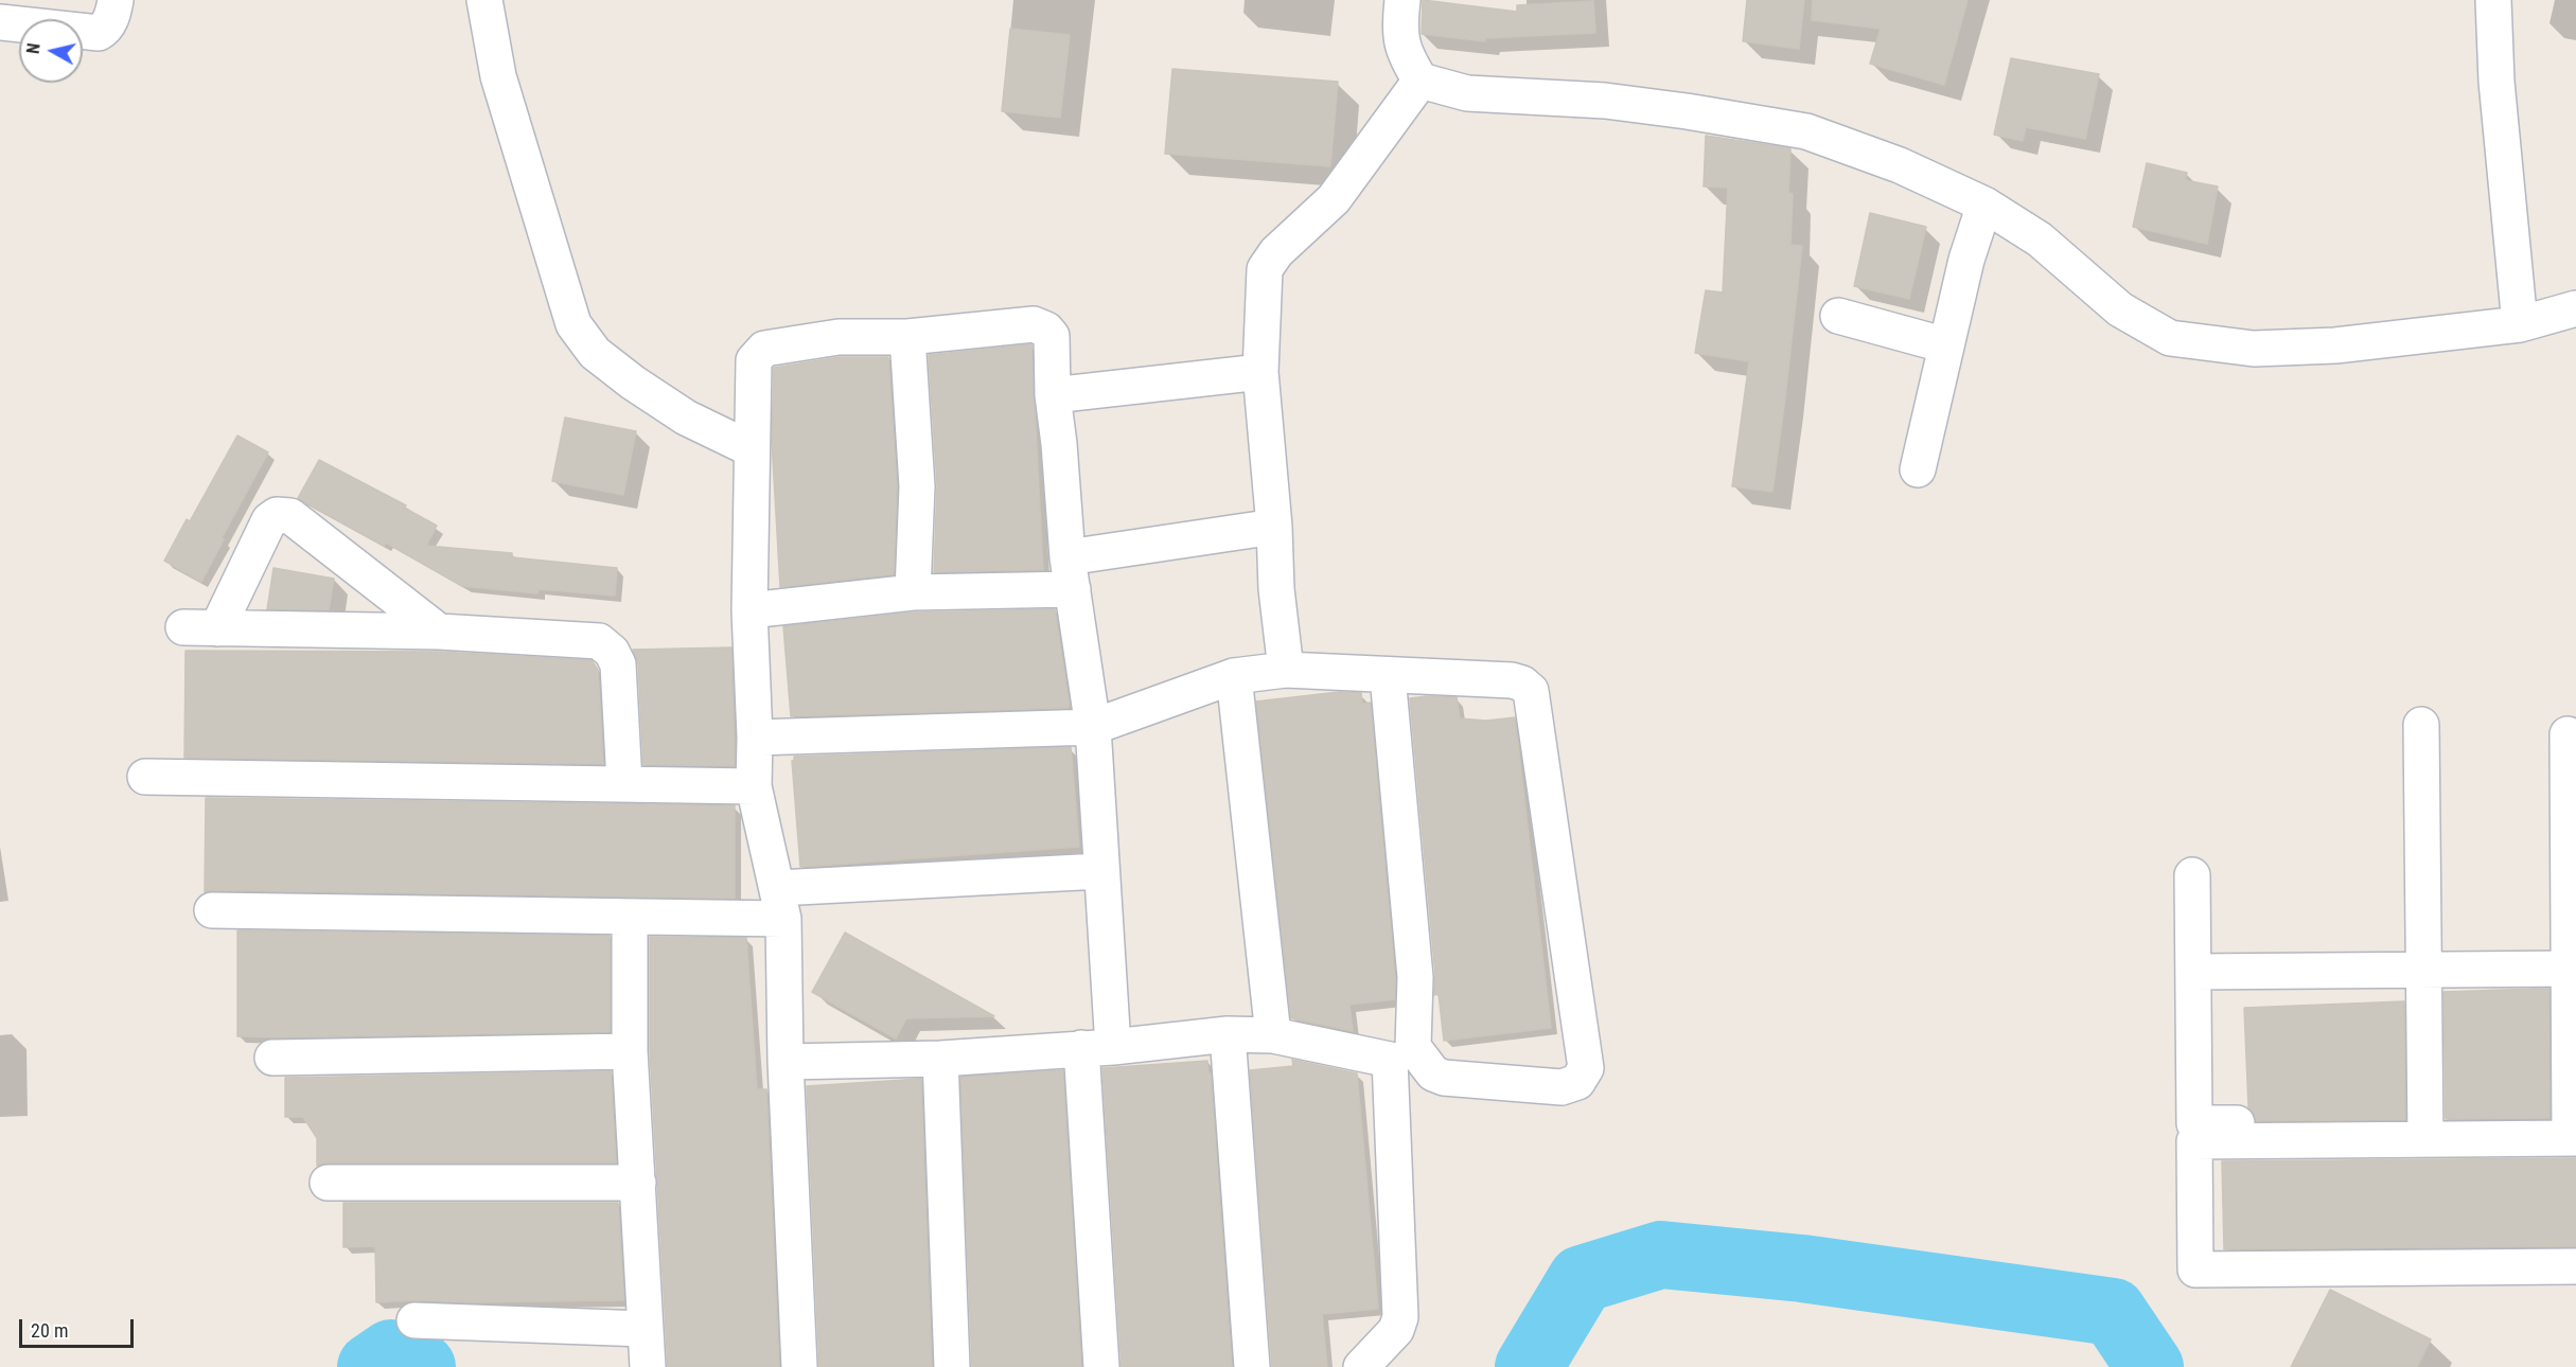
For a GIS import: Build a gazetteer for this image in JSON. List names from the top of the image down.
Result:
{
  "scale_bar": "20 m",
  "north": "left"
}
